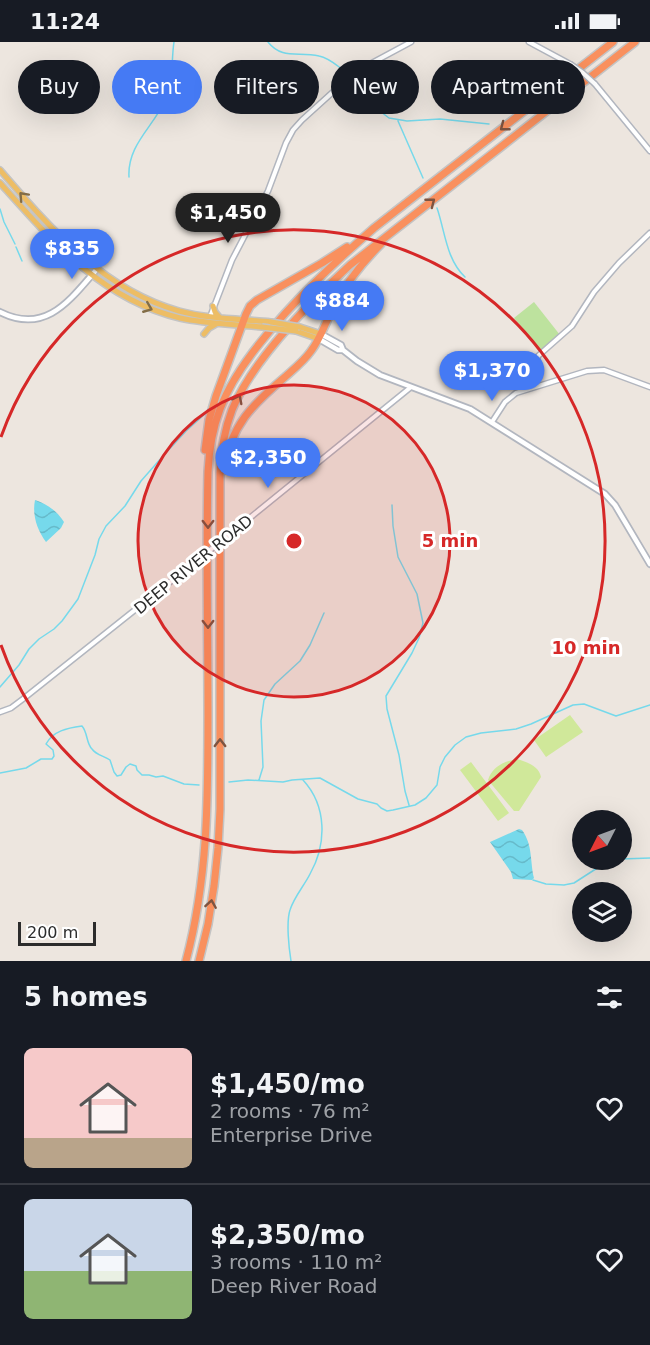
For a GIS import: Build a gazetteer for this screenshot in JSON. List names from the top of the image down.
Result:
{
  "streets": {
    "street": ["DEEP RIVER ROAD"]
  },
  "scale_bar": "200 m",
  "north": "bottom left",
  "page": {
    "status": "11:24",
    "chip": [
      "Buy",
      "Rent",
      "Filters",
      "New",
      "Apartment"
    ],
    "price": [
      "$1,450",
      "$835",
      "$884",
      "$1,370",
      "$2,350"
    ],
    "scale": "200 m",
    "heading": "5 homes",
    "list": [
      {
        "name": "$1,450/mo",
        "note": "2 rooms · 76 m² · Enterprise Drive"
      },
      {
        "name": "$2,350/mo",
        "note": "3 rooms · 110 m² · Deep River Road"
      }
    ]
  },
  "rings": ["5 min", "10 min"]
}
